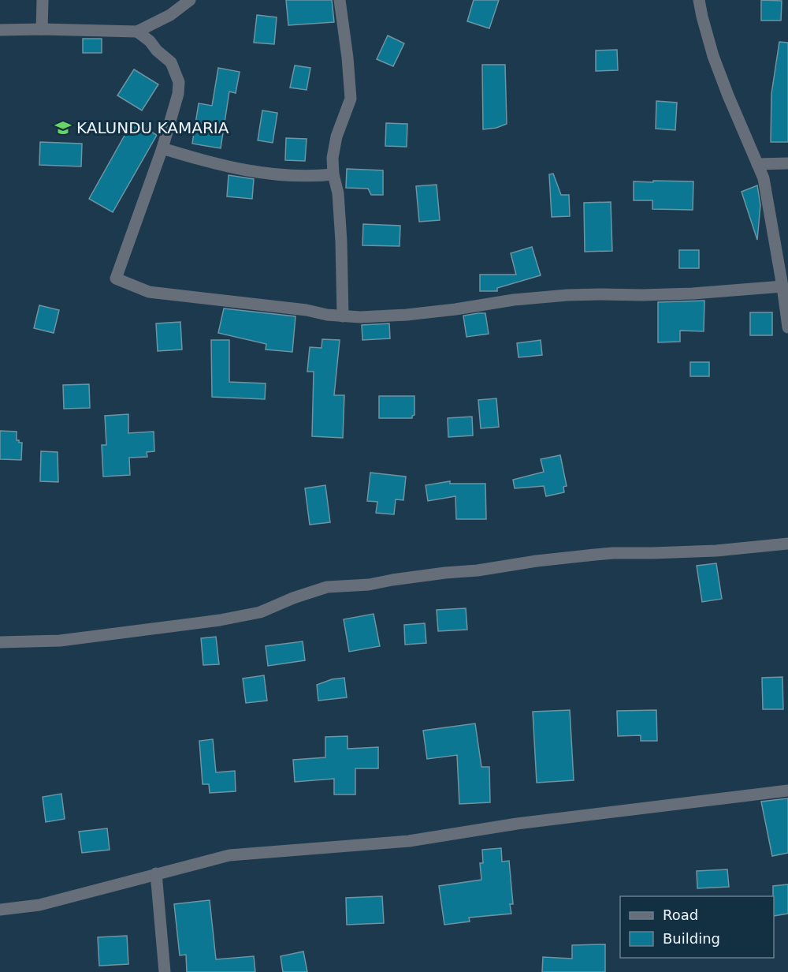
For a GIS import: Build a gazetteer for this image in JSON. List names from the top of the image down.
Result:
{
  "places": {
    "school or university": ["KALUNDU KAMARIA"]
  },
  "legend": ["Road", "Building"]
}
